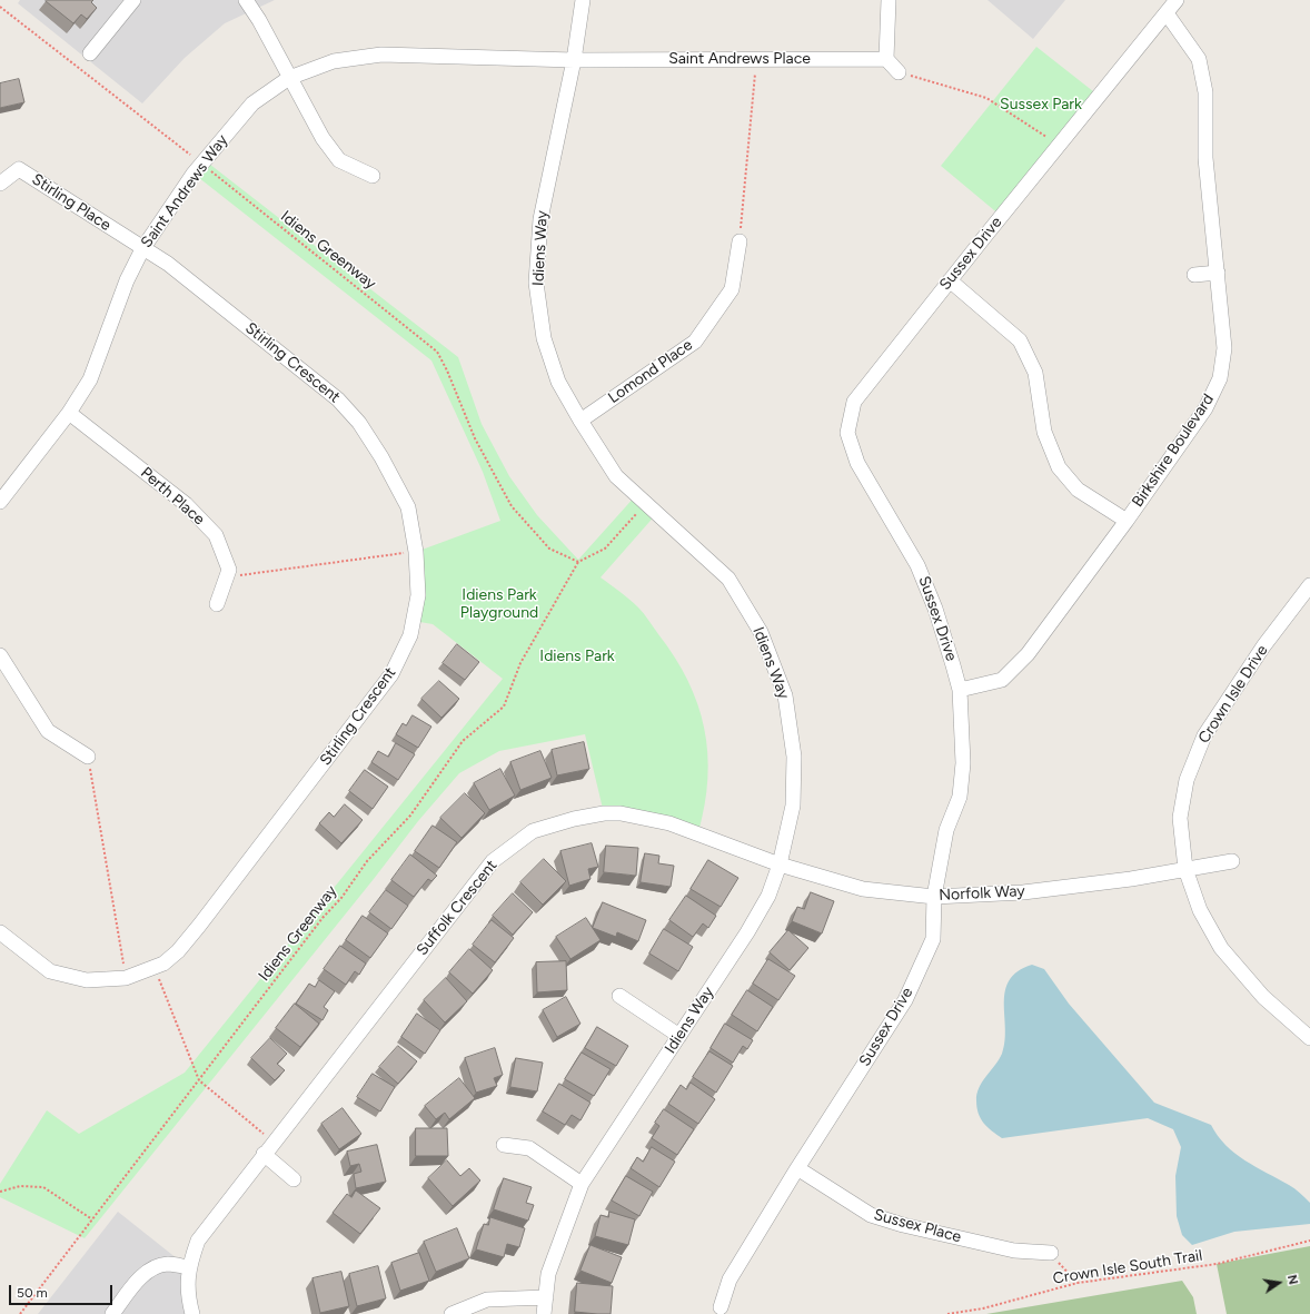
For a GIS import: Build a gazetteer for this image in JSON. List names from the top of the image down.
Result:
{
  "streets": {
    "street": [
      "Saint Andrews Place",
      "Saint Andrews Way",
      "Stirling Place",
      "Idiens Way",
      "Sussex Drive",
      "Stirling Crescent",
      "Lomond Place",
      "Birkshire Boulevard",
      "Perth Place",
      "Crown Isle Drive",
      "Norfolk Way",
      "Suffolk Crescent",
      "Sussex Place"
    ],
    "path": ["Idiens Greenway", "Crown Isle South Trail"]
  },
  "crossings": [
    ["Saint Andrews Place", "Saint Andrews Way"],
    ["Saint Andrews Place", "Idiens Way"],
    ["Saint Andrews Way", "Stirling Place"],
    ["Saint Andrews Way", "Idiens Way"],
    ["Saint Andrews Way", "Idiens Greenway"],
    ["Saint Andrews Way", "Stirling Crescent"],
    ["Saint Andrews Way", "Perth Place"],
    ["Stirling Place", "Stirling Crescent"],
    ["Idiens Way", "Lomond Place"],
    ["Idiens Way", "Norfolk Way"],
    ["Idiens Way", "Suffolk Crescent"],
    ["Sussex Drive", "Birkshire Boulevard"],
    ["Sussex Drive", "Norfolk Way"],
    ["Sussex Drive", "Sussex Place"],
    ["Crown Isle Drive", "Norfolk Way"],
    ["Norfolk Way", "Suffolk Crescent"]
  ],
  "parks": ["Sussex Park", "Idiens Park Playground", "Idiens Park"],
  "scale_bar": "50 m",
  "north": "right"
}
